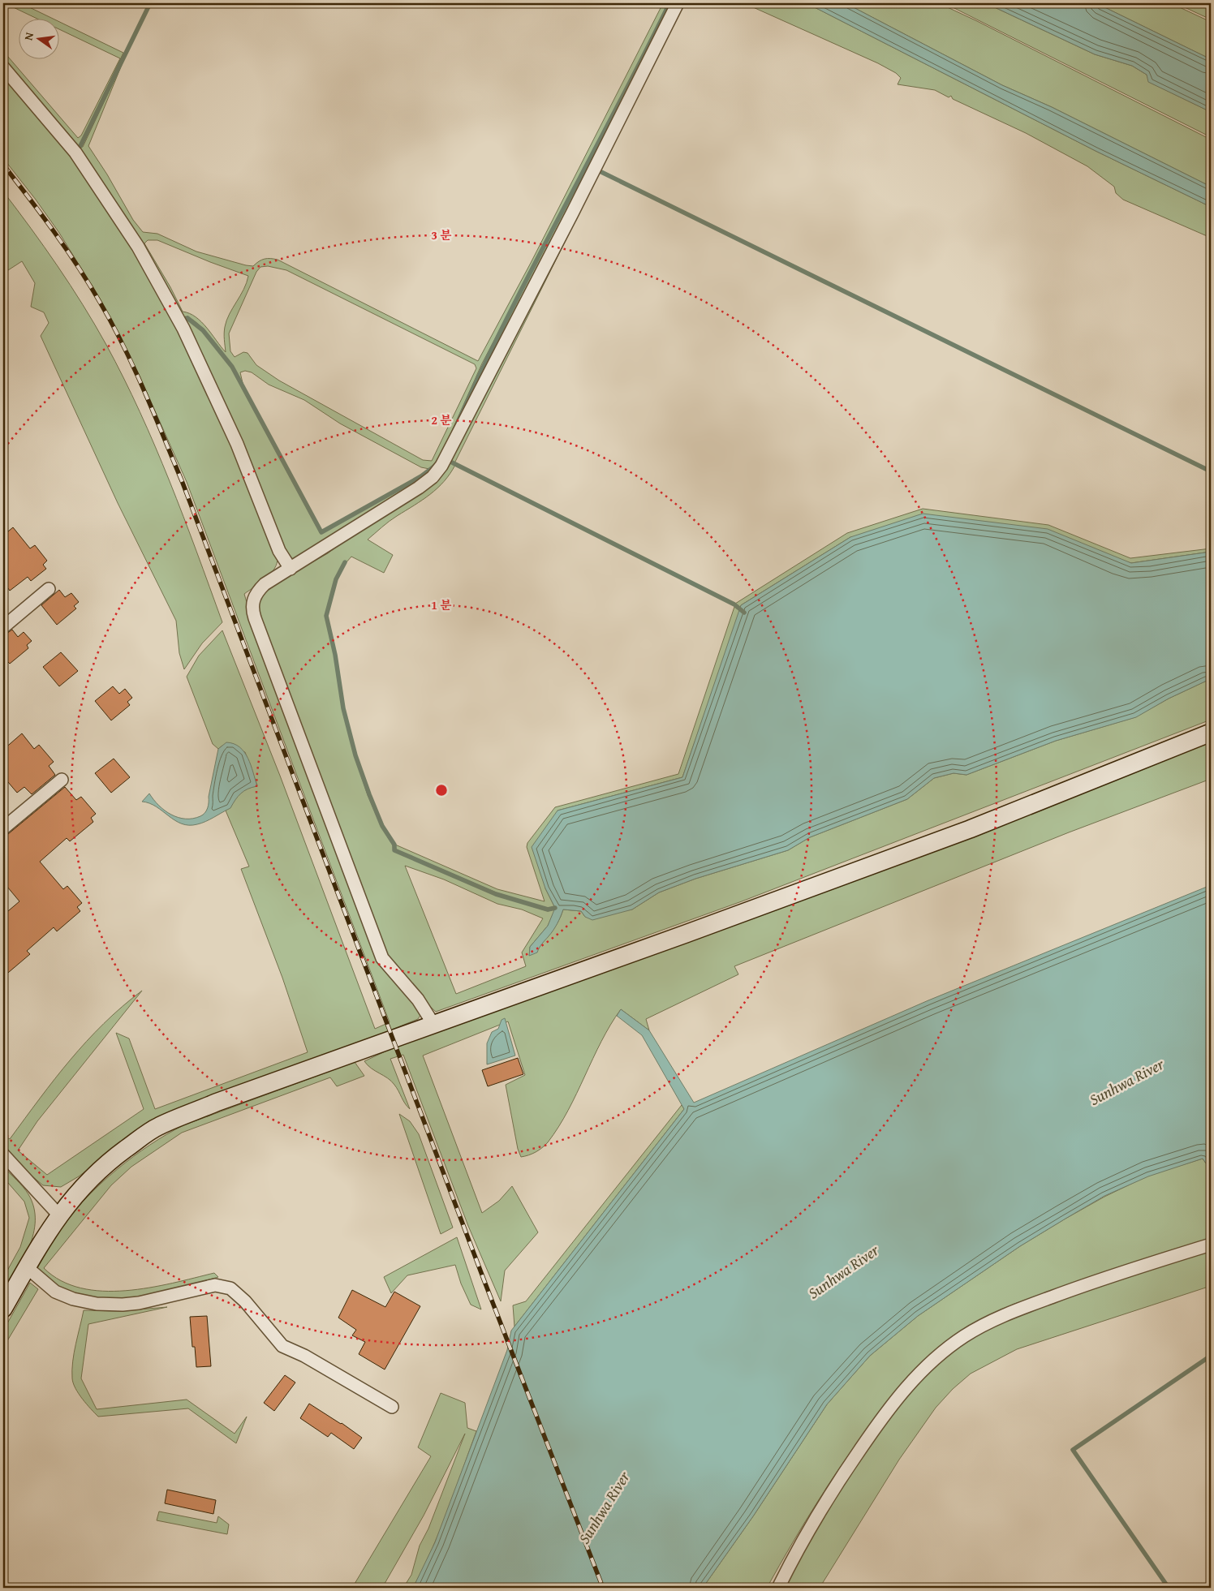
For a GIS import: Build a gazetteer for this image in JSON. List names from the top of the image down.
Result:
{
  "water": ["Sunhwa River"],
  "north": "left",
  "rings": ["3 분", "2 분", "1 분"]
}
